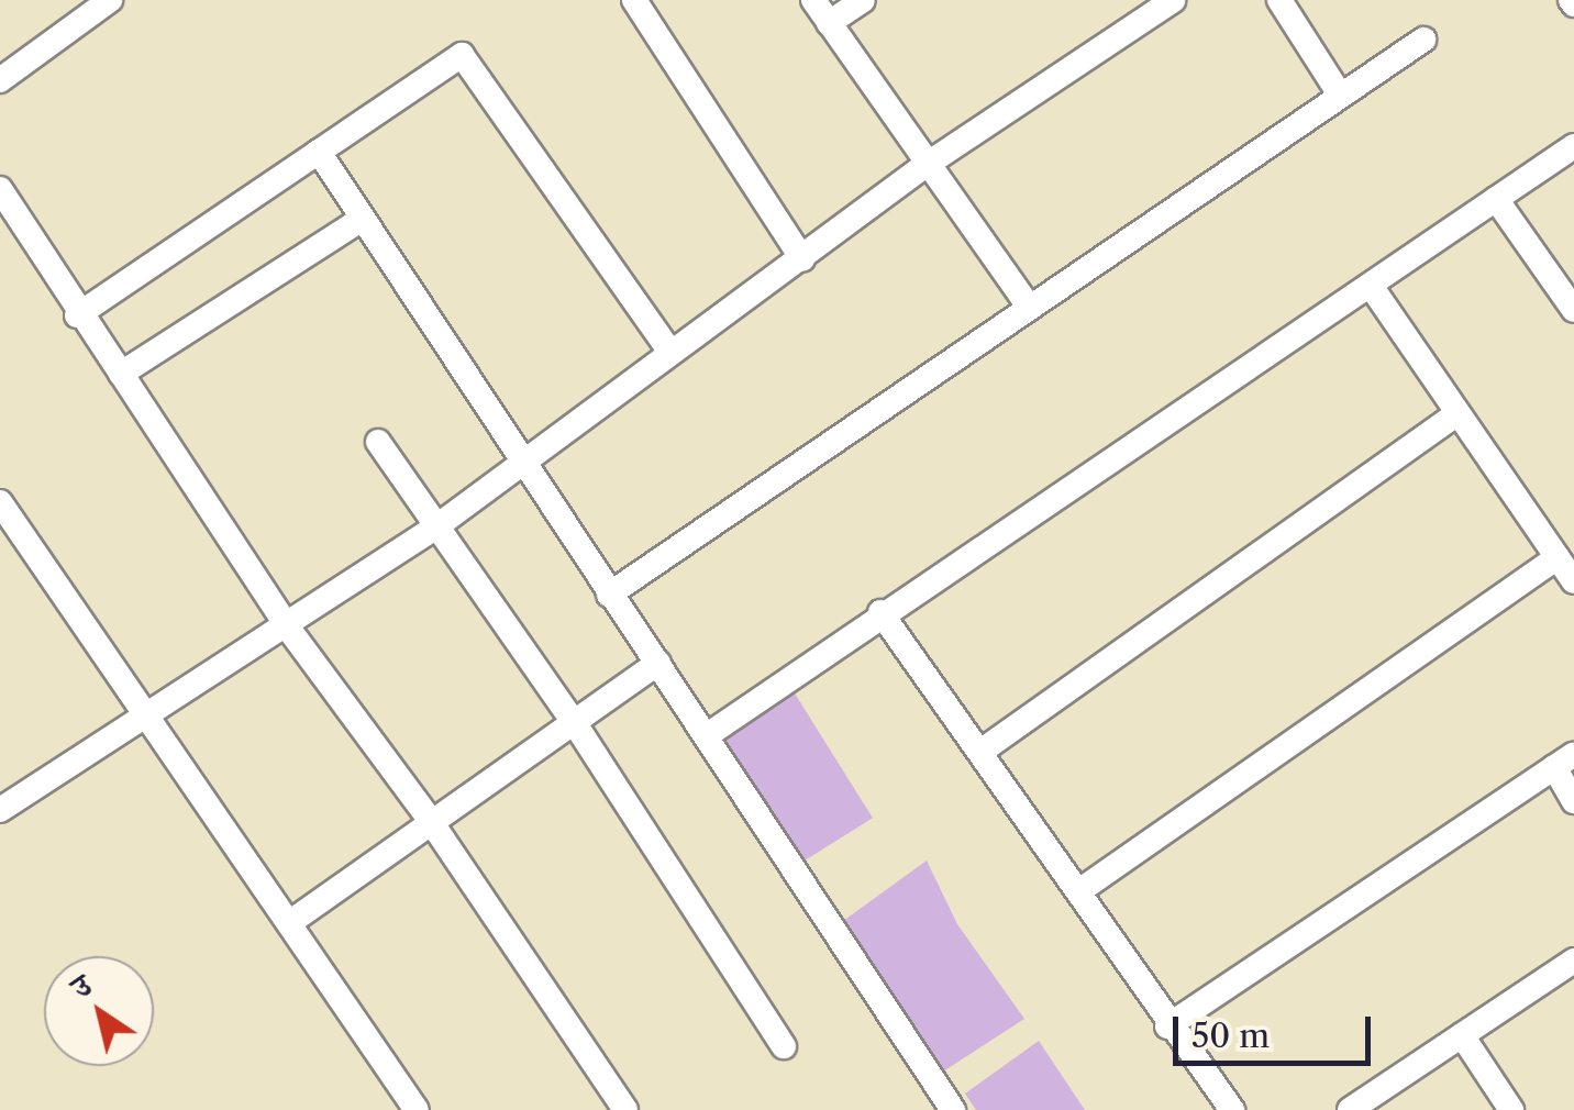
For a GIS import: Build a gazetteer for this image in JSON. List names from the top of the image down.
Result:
{
  "scale_bar": "50 m",
  "north": "top left"
}
